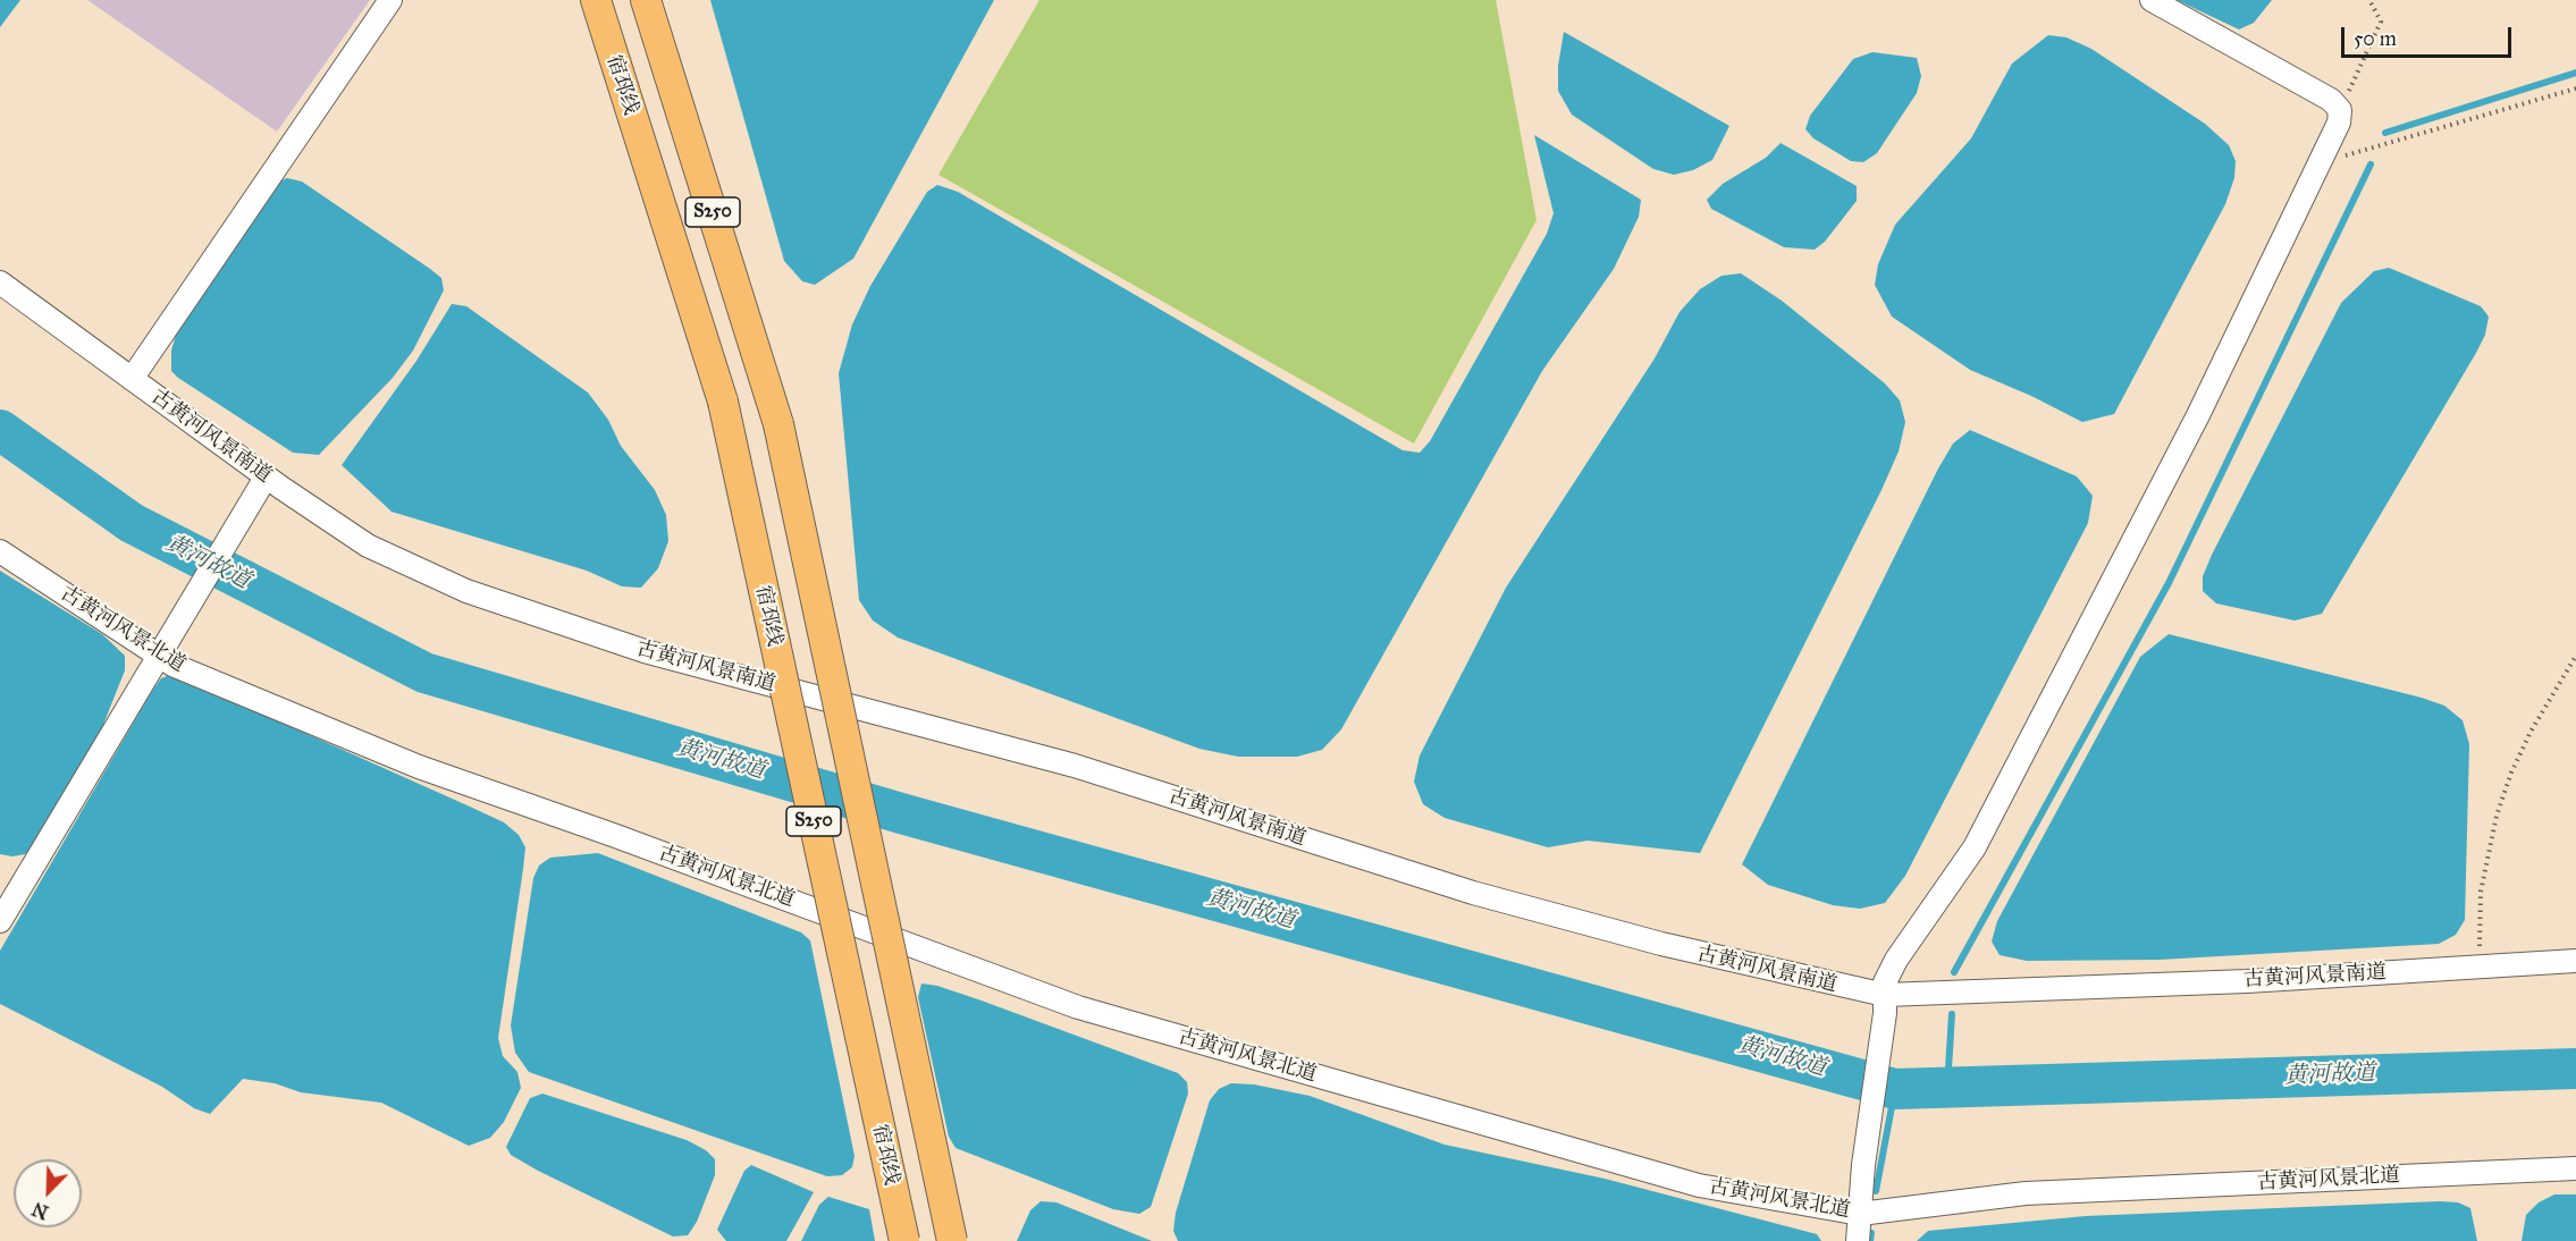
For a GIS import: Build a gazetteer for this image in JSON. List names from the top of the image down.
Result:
{
  "streets": {
    "main road": ["宿邳线", "S250"],
    "street": ["古黄河风景南道", "古黄河风景北道"]
  },
  "water": ["黄河故道"],
  "scale_bar": "50 m",
  "north": "bottom left"
}
